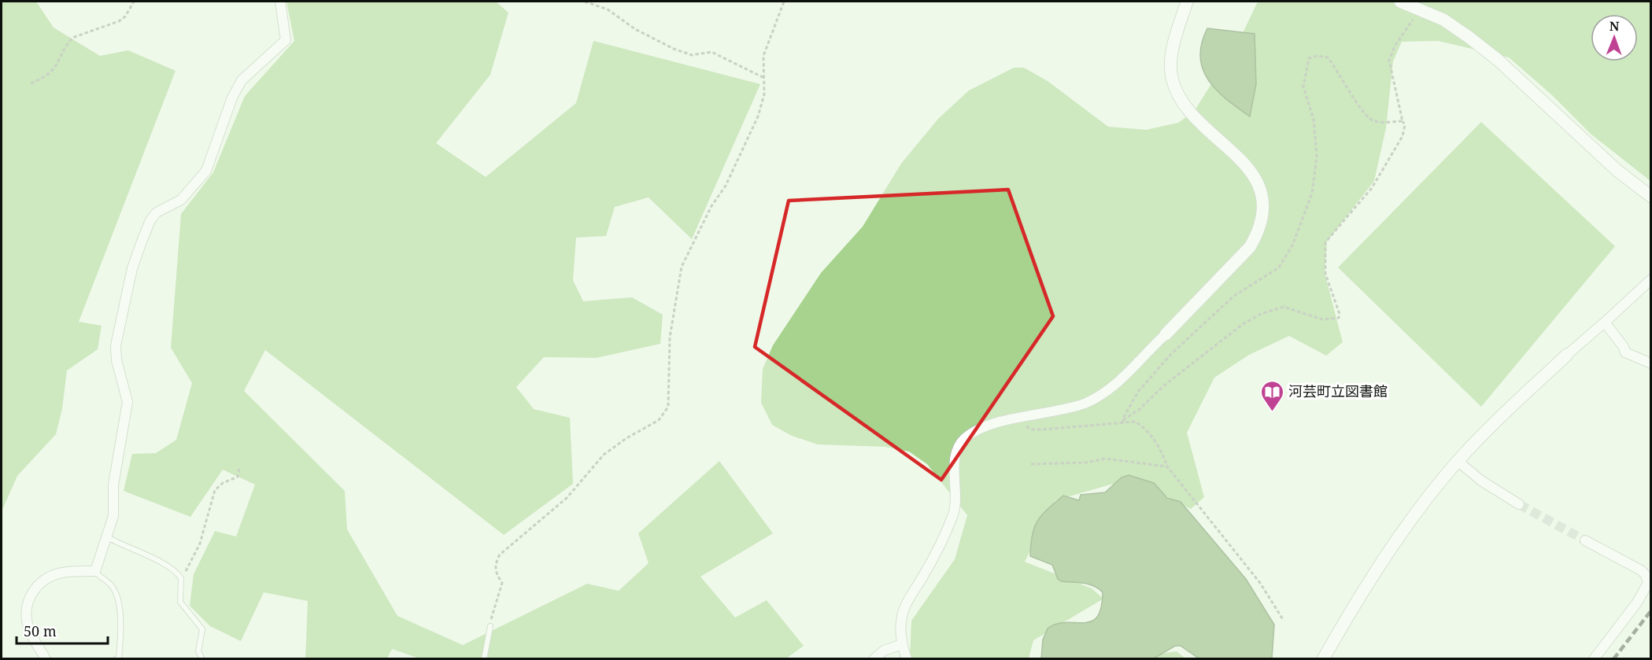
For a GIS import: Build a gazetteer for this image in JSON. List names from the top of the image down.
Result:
{
  "places": {
    "library": ["河芸町立図書館"]
  },
  "scale_bar": "50 m",
  "north": "top"
}
